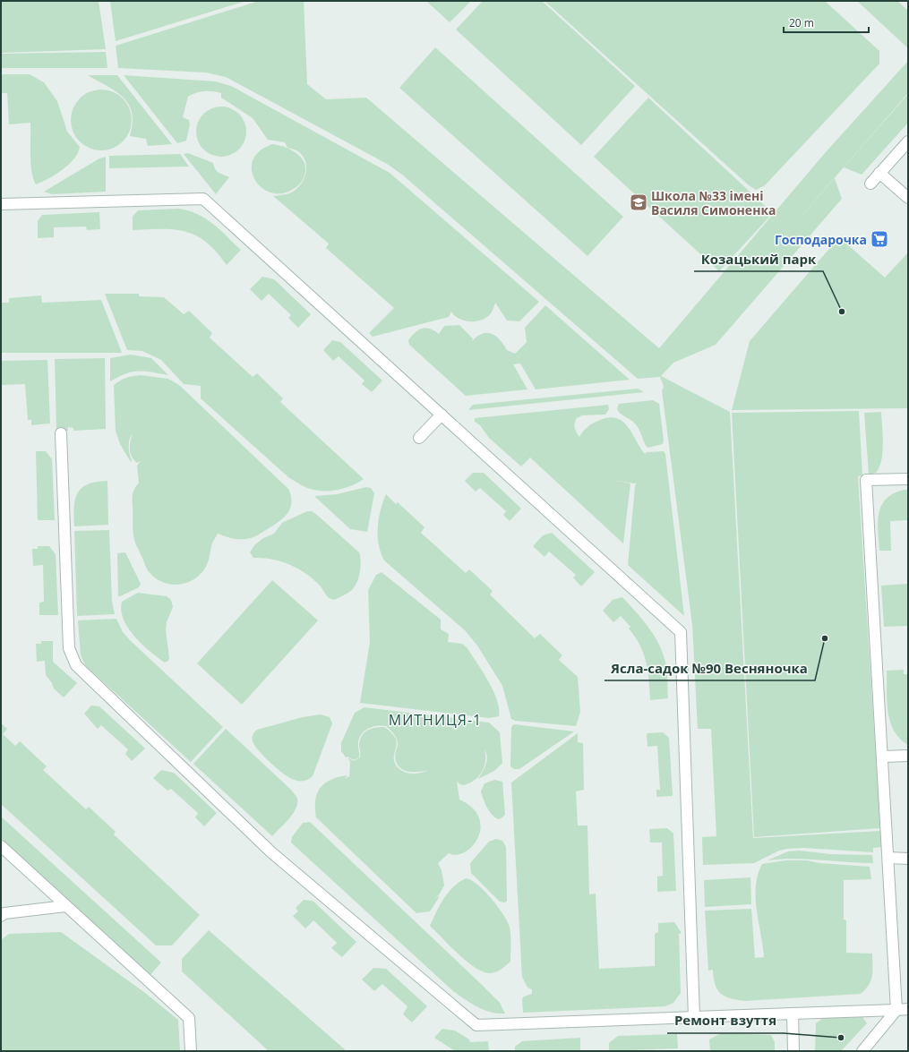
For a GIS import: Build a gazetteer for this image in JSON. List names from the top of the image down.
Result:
{
  "districts": ["МИТНИЦЯ-1"],
  "places": {
    "school or university": ["Школа №33 імені Василя Симоненка"],
    "supermarket": ["Господарочка"],
    "other": ["Козацький парк", "Ясла-садок №90 Весняночка", "Ремонт взуття"]
  },
  "scale_bar": "20 m"
}
